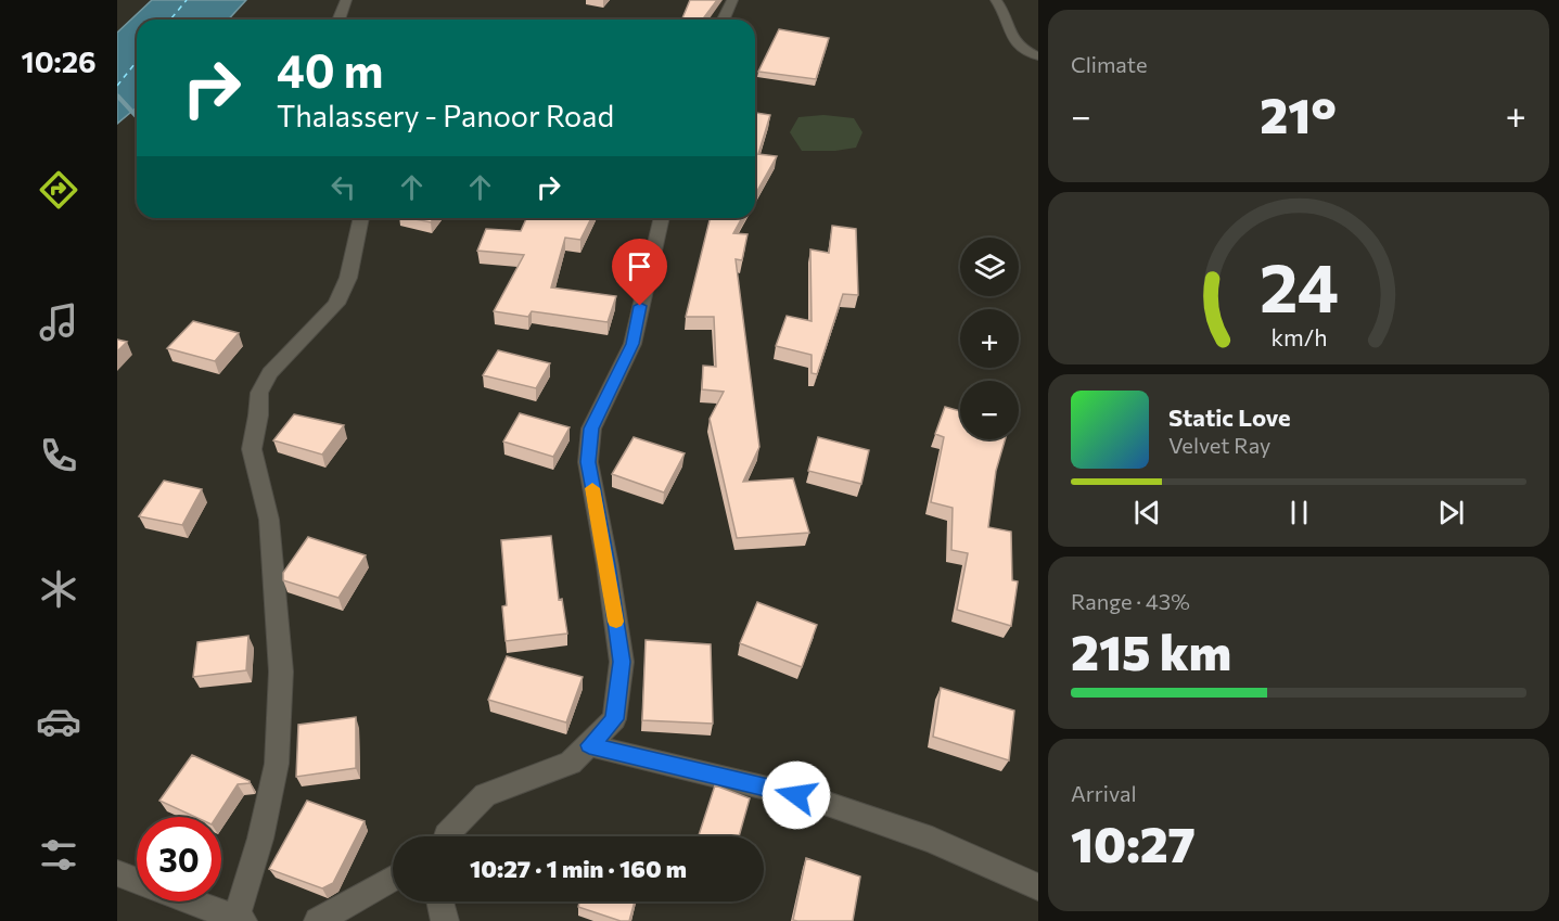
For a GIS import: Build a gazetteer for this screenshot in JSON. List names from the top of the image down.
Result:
{
  "page": {
    "tabs": "10:26",
    "tile": [
      "Climate",
      ["Range · 43%", "215 km"],
      ["Arrival", "10:27"]
    ],
    "turn": ["40 m", "Thalassery - Panoor Road"],
    "heat": ["−", "21°", "+"],
    "map_buttons": ["+", "−"],
    "song": ["Static Love", "Velvet Ray"],
    "limit": "30",
    "trip": "10:27 · 1 min · 160 m",
    "gauge": ["24", "km/h"]
  }
}
